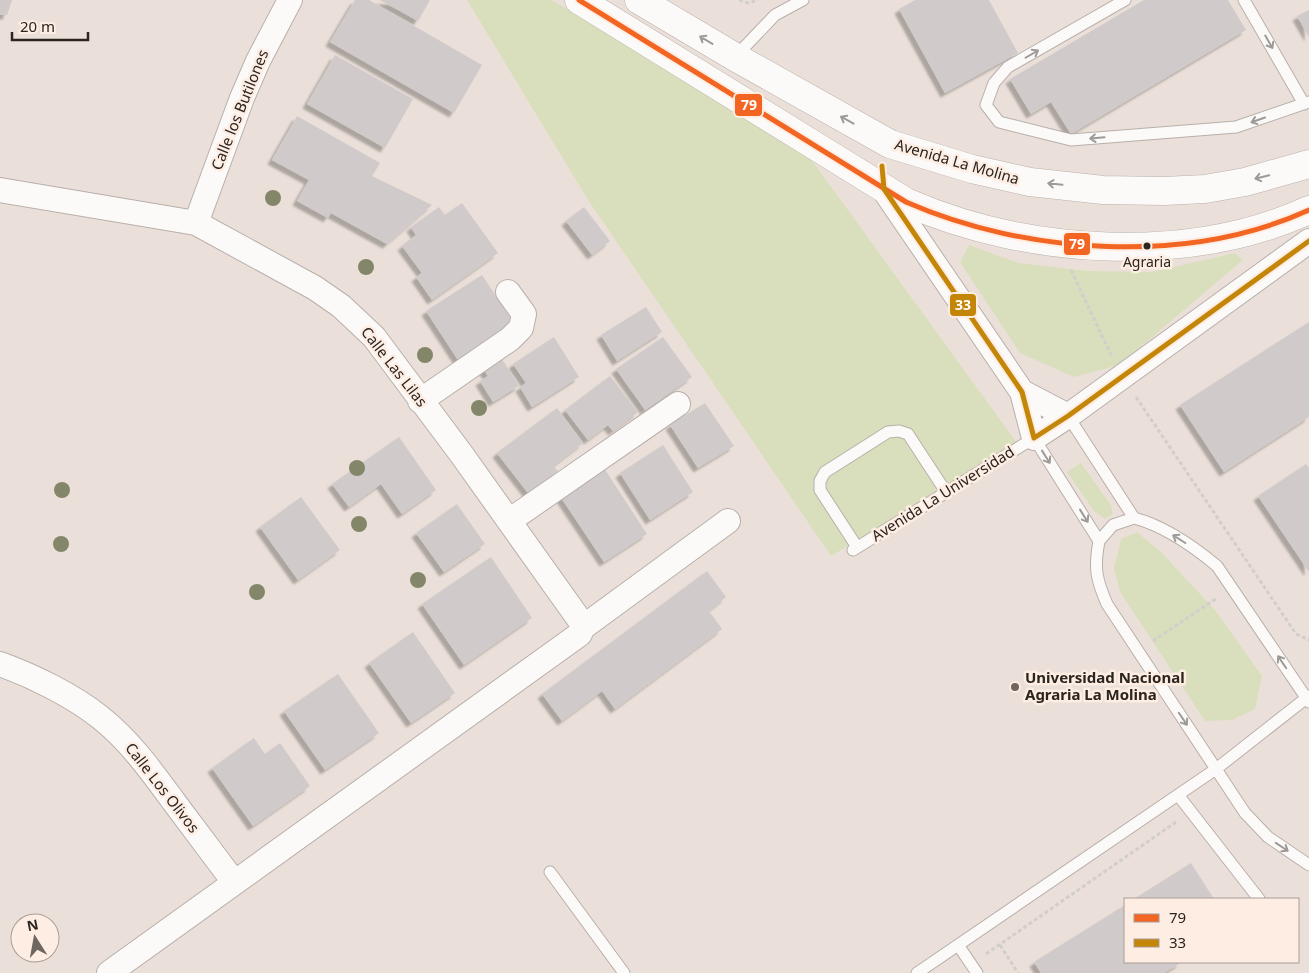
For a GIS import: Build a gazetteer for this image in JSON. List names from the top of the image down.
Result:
{
  "streets": {
    "main road": ["Avenida La Molina"],
    "street": [
      "Calle los Butilones",
      "Calle Las Lilas",
      "Avenida La Universidad",
      "Calle Los Olivos"
    ]
  },
  "crossings": [
    ["Calle los Butilones", "Calle Las Lilas"]
  ],
  "places": ["Agraria", "Universidad Nacional Agraria La Molina"],
  "lines": ["transit line 79", "transit line 33"],
  "legend": ["79", "33"],
  "scale_bar": "20 m",
  "north": "top"
}
